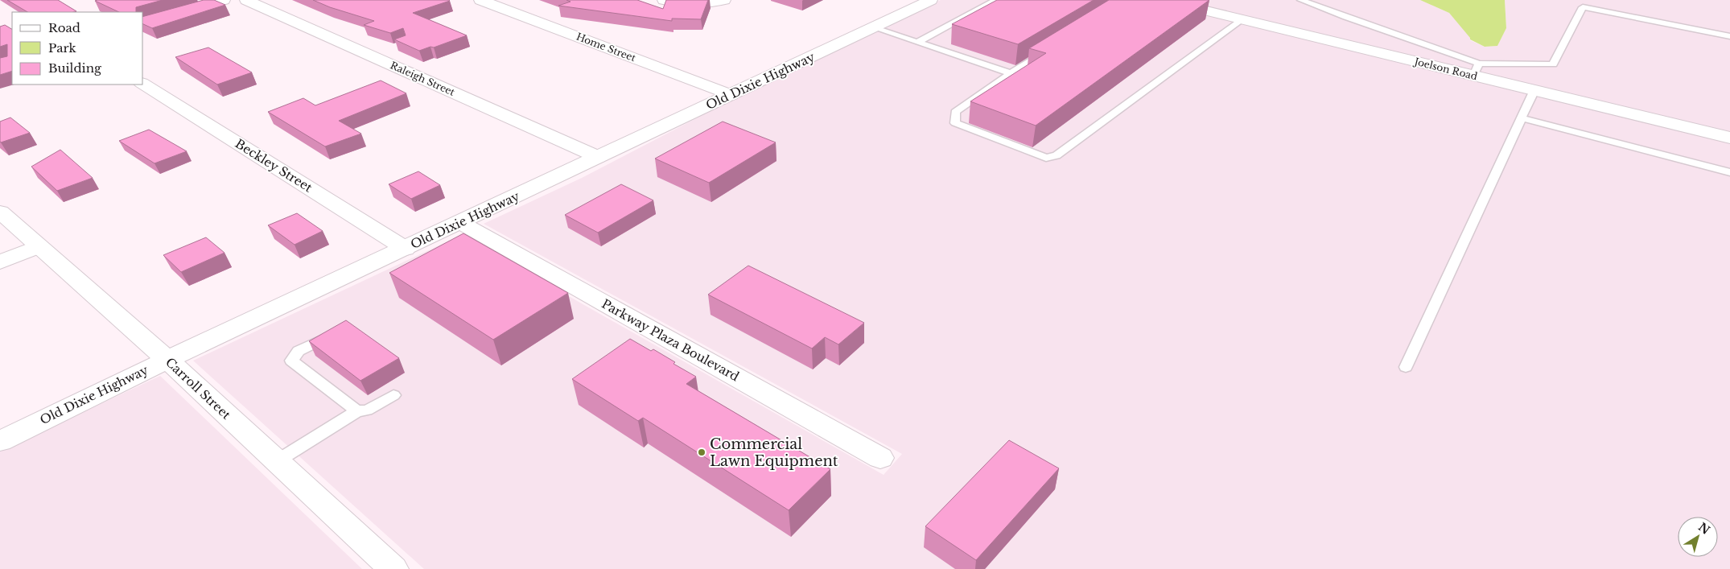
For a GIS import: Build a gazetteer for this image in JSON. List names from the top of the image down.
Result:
{
  "streets": {
    "street": [
      "Home Street",
      "Joelson Road",
      "Raleigh Street",
      "Old Dixie Highway",
      "Beckley Street",
      "Parkway Plaza Boulevard",
      "Carroll Street"
    ]
  },
  "crossings": [
    ["Home Street", "Old Dixie Highway"],
    ["Raleigh Street", "Old Dixie Highway"],
    ["Old Dixie Highway", "Beckley Street"],
    ["Old Dixie Highway", "Parkway Plaza Boulevard"],
    ["Old Dixie Highway", "Carroll Street"]
  ],
  "places": ["Commercial Lawn Equipment"],
  "legend": ["Road", "Park", "Building"],
  "north": "top right"
}
